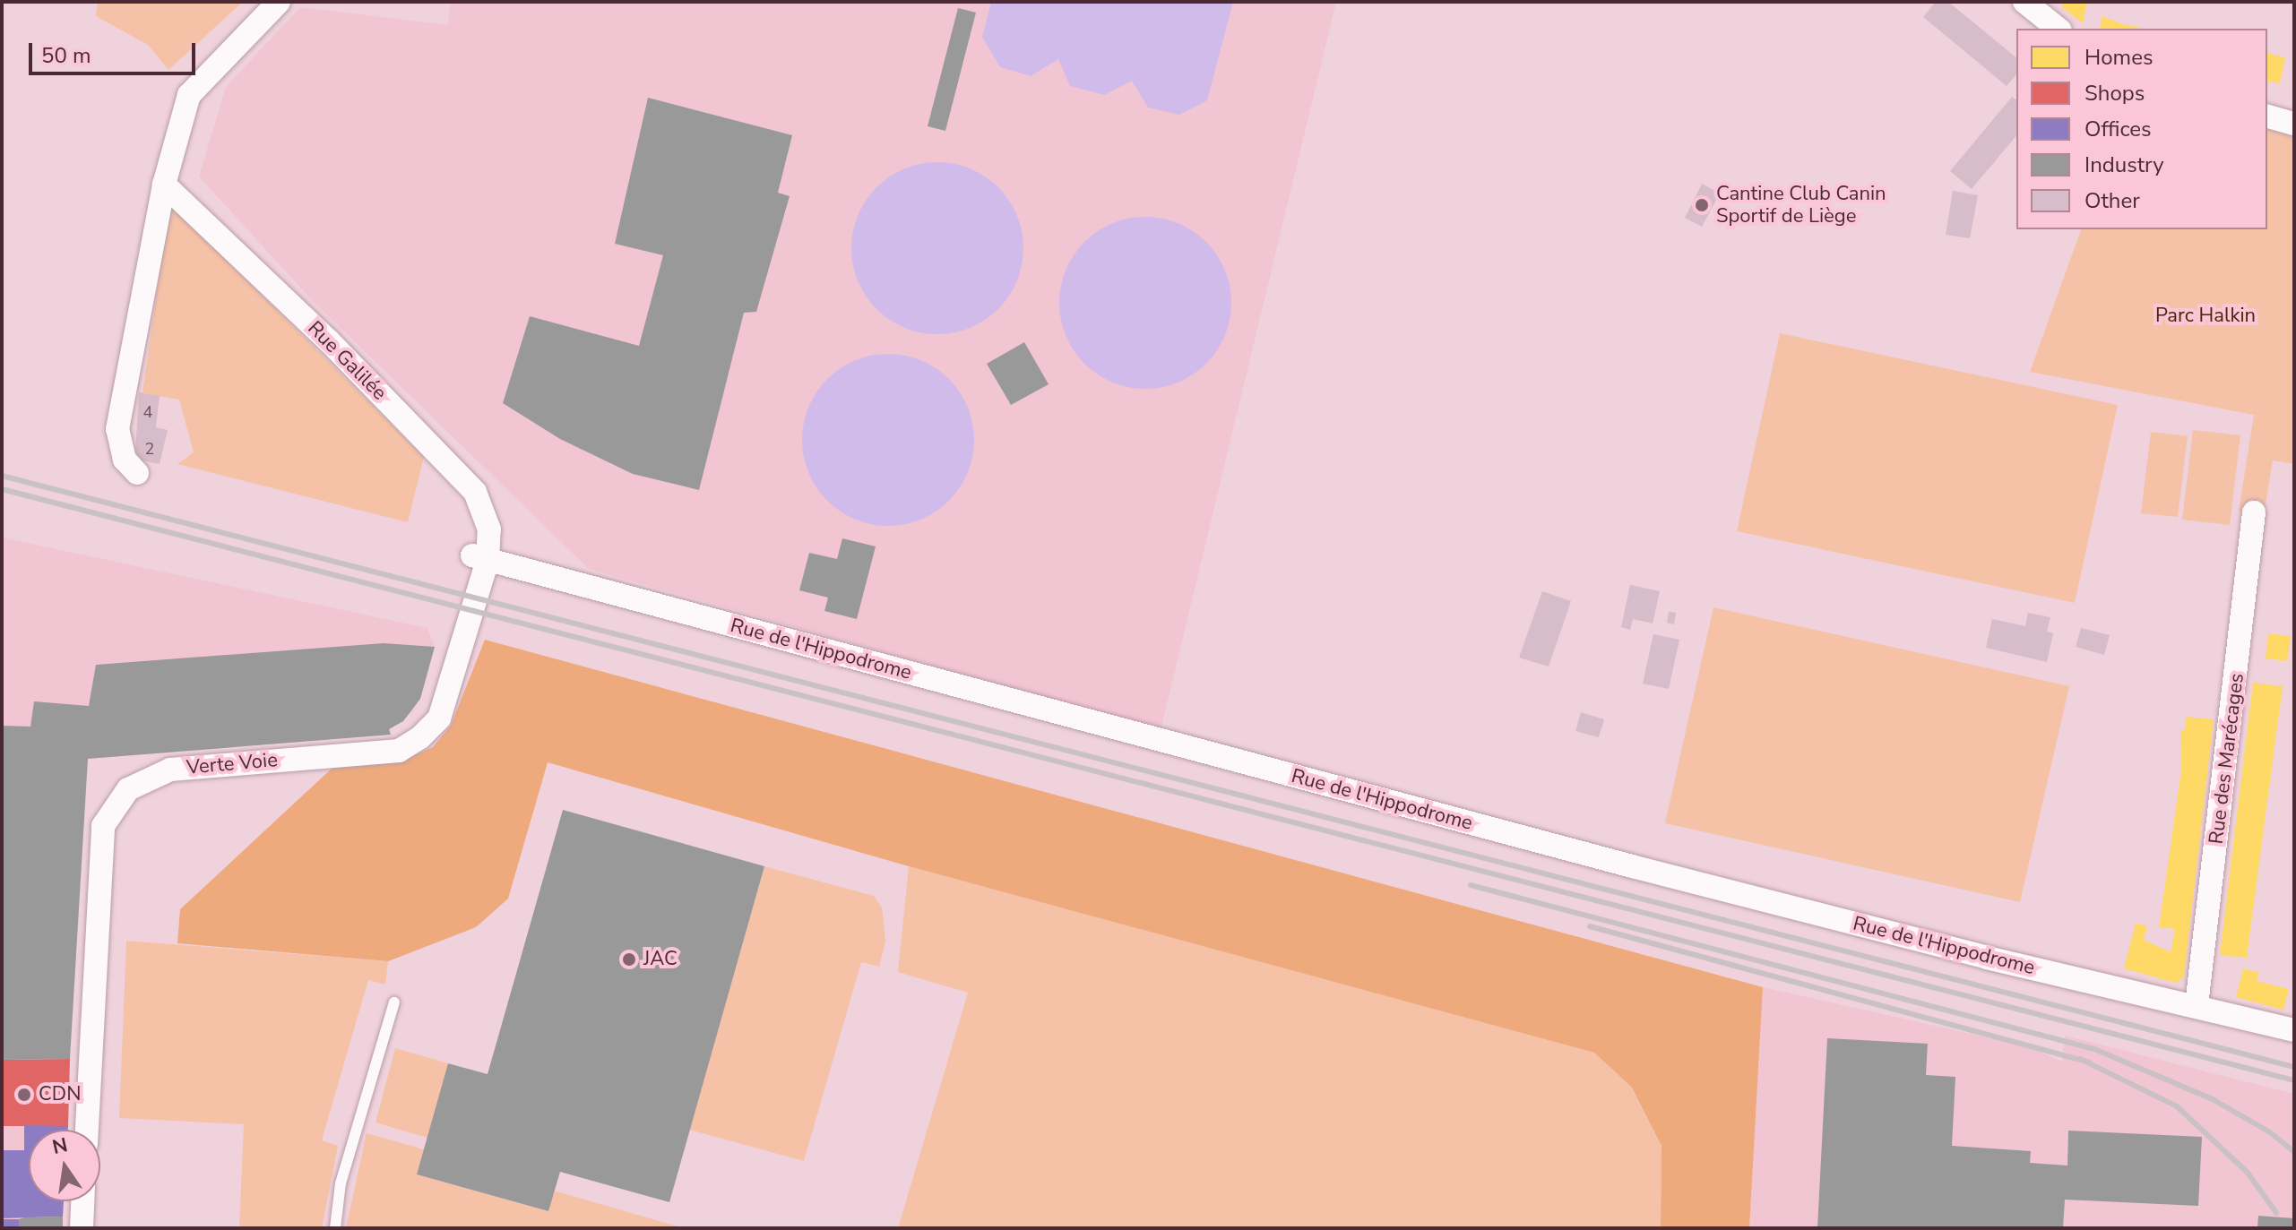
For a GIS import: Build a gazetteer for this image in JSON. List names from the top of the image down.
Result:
{
  "streets": {
    "street": [
      "Rue Galilée",
      "Rue de l'Hippodrome",
      "Rue des Marécages",
      "Verte Voie"
    ]
  },
  "crossings": [
    ["Rue Galilée", "Rue de l'Hippodrome"],
    ["Rue Galilée", "Verte Voie"],
    ["Rue de l'Hippodrome", "Rue des Marécages"],
    ["Rue de l'Hippodrome", "Verte Voie"]
  ],
  "parks": ["Parc Halkin"],
  "places": ["Cantine Club Canin Sportif de Liège", "JAC", "CDN"],
  "house_numbers": ["4", "2"],
  "legend": [
    "Homes",
    "Shops",
    "Offices",
    "Industry",
    "Other"
  ],
  "scale_bar": "50 m",
  "north": "top"
}
